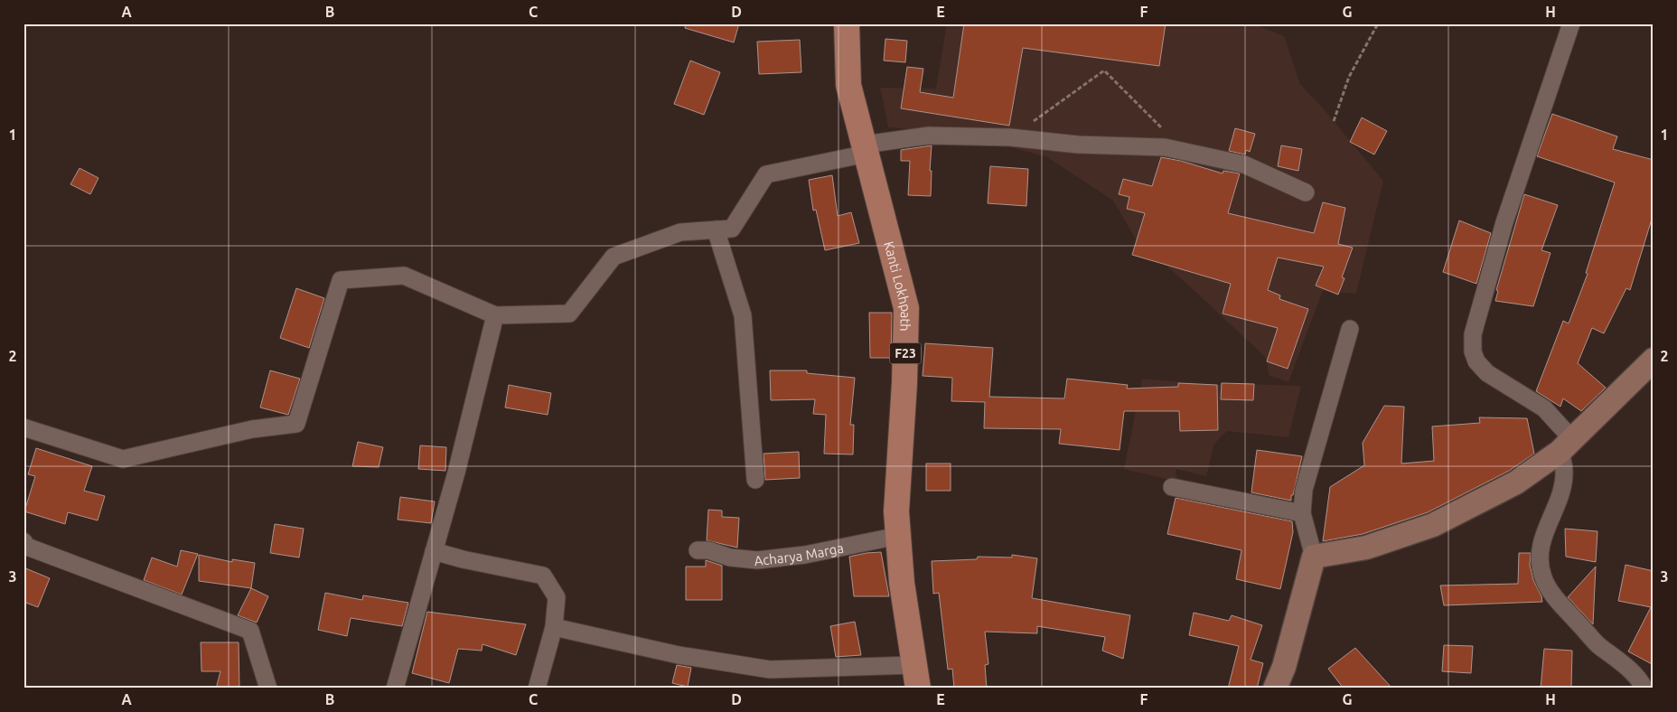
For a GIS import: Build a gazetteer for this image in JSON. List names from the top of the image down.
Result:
{
  "streets": {
    "main road": ["Kanti Lokhpath", "F23"],
    "street": ["Acharya Marga"]
  },
  "crossings": [
    ["Kanti Lokhpath", "Acharya Marga"]
  ],
  "grid": {
    "columns": [
      "A",
      "B",
      "C",
      "D",
      "E",
      "F",
      "G",
      "H"
    ],
    "rows": ["1", "2", "3"]
  }
}
